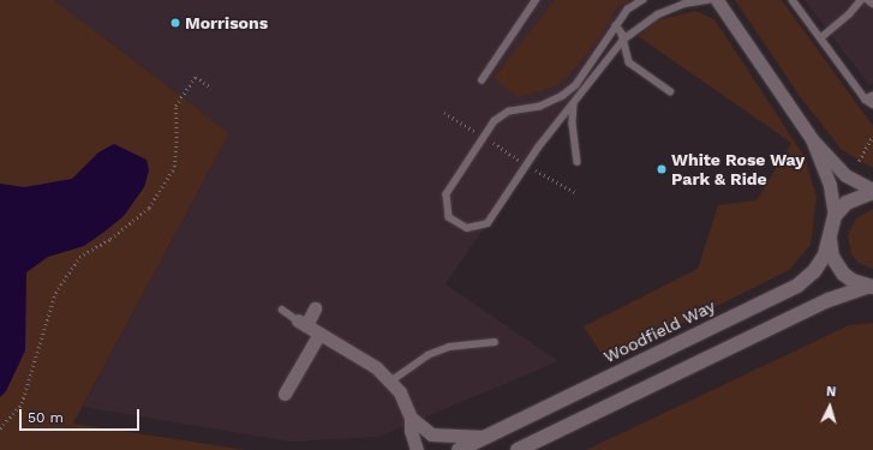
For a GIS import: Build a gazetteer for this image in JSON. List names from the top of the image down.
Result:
{
  "streets": {
    "street": ["Woodfield Way"]
  },
  "places": ["Morrisons", "White Rose Way Park & Ride"],
  "scale_bar": "50 m",
  "north": "top"
}
